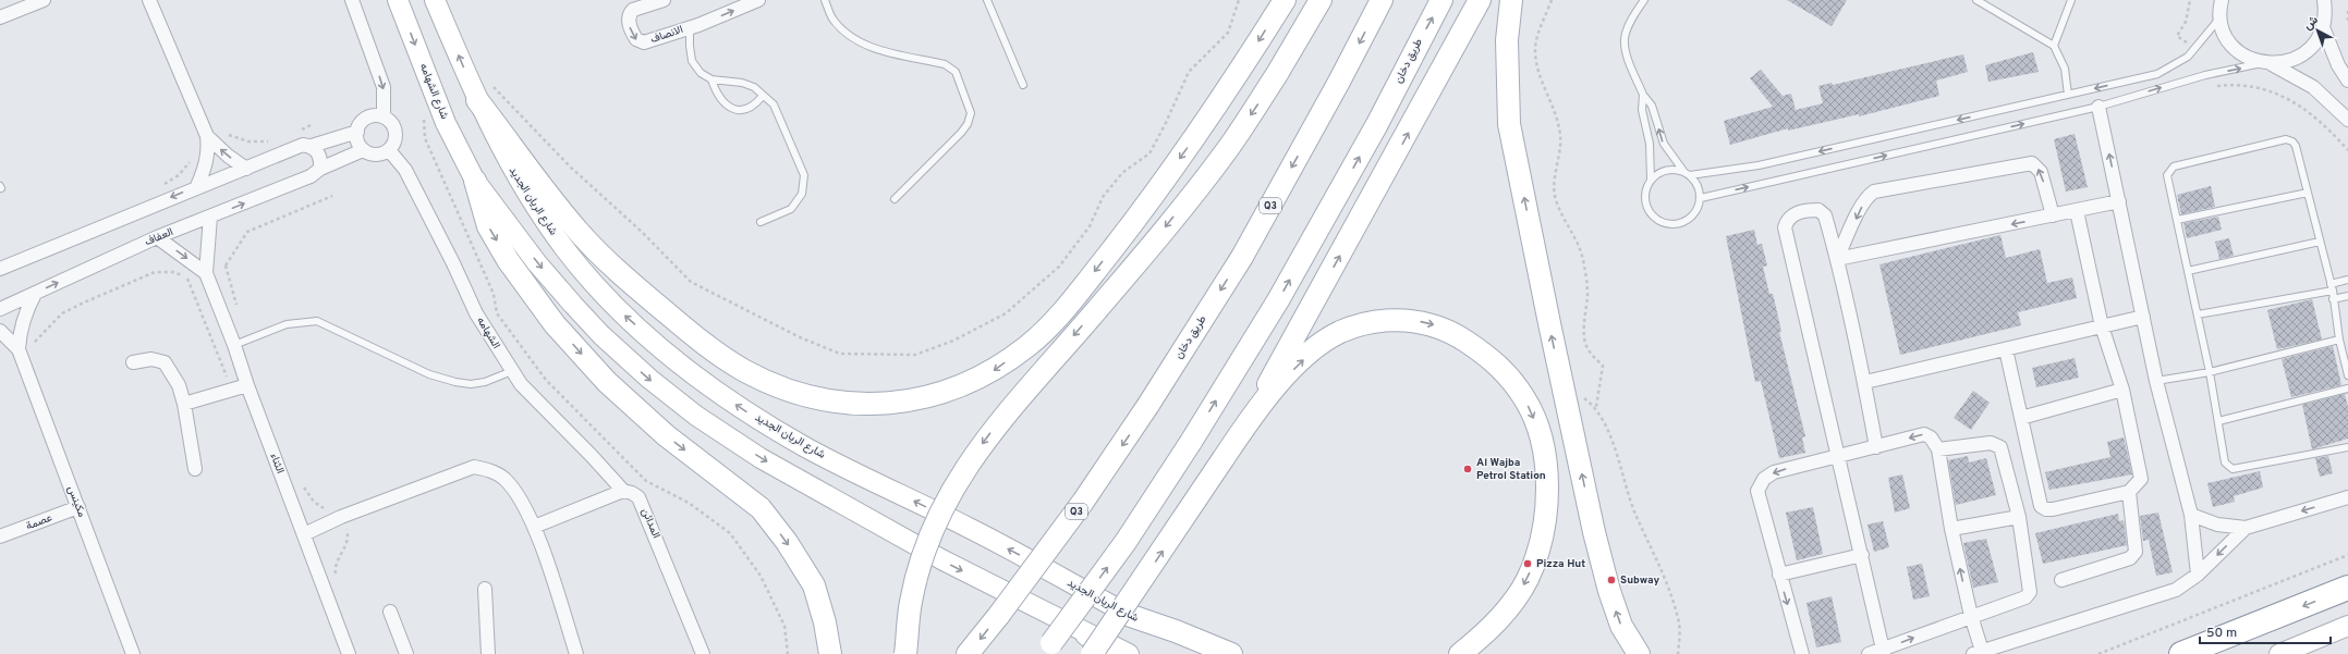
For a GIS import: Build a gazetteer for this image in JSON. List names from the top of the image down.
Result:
{
  "streets": {
    "main road": [
      "طريق دخان",
      "شارع الشهامه",
      "شارع الريان الجديد",
      "Q3"
    ],
    "street": [
      "الانصاف",
      "العفاف",
      "الشهامه",
      "الثناء",
      "مكينس",
      "عصمة",
      "المدائن"
    ]
  },
  "crossings": [
    ["العفاف", "الشهامه"],
    ["العفاف", "الثناء"],
    ["العفاف", "مكينس"],
    ["الشهامه", "المدائن"],
    ["مكينس", "عصمة"]
  ],
  "places": ["Al Wajba Petrol Station", "Pizza Hut", "Subway"],
  "scale_bar": "50 m",
  "north": "top left"
}
